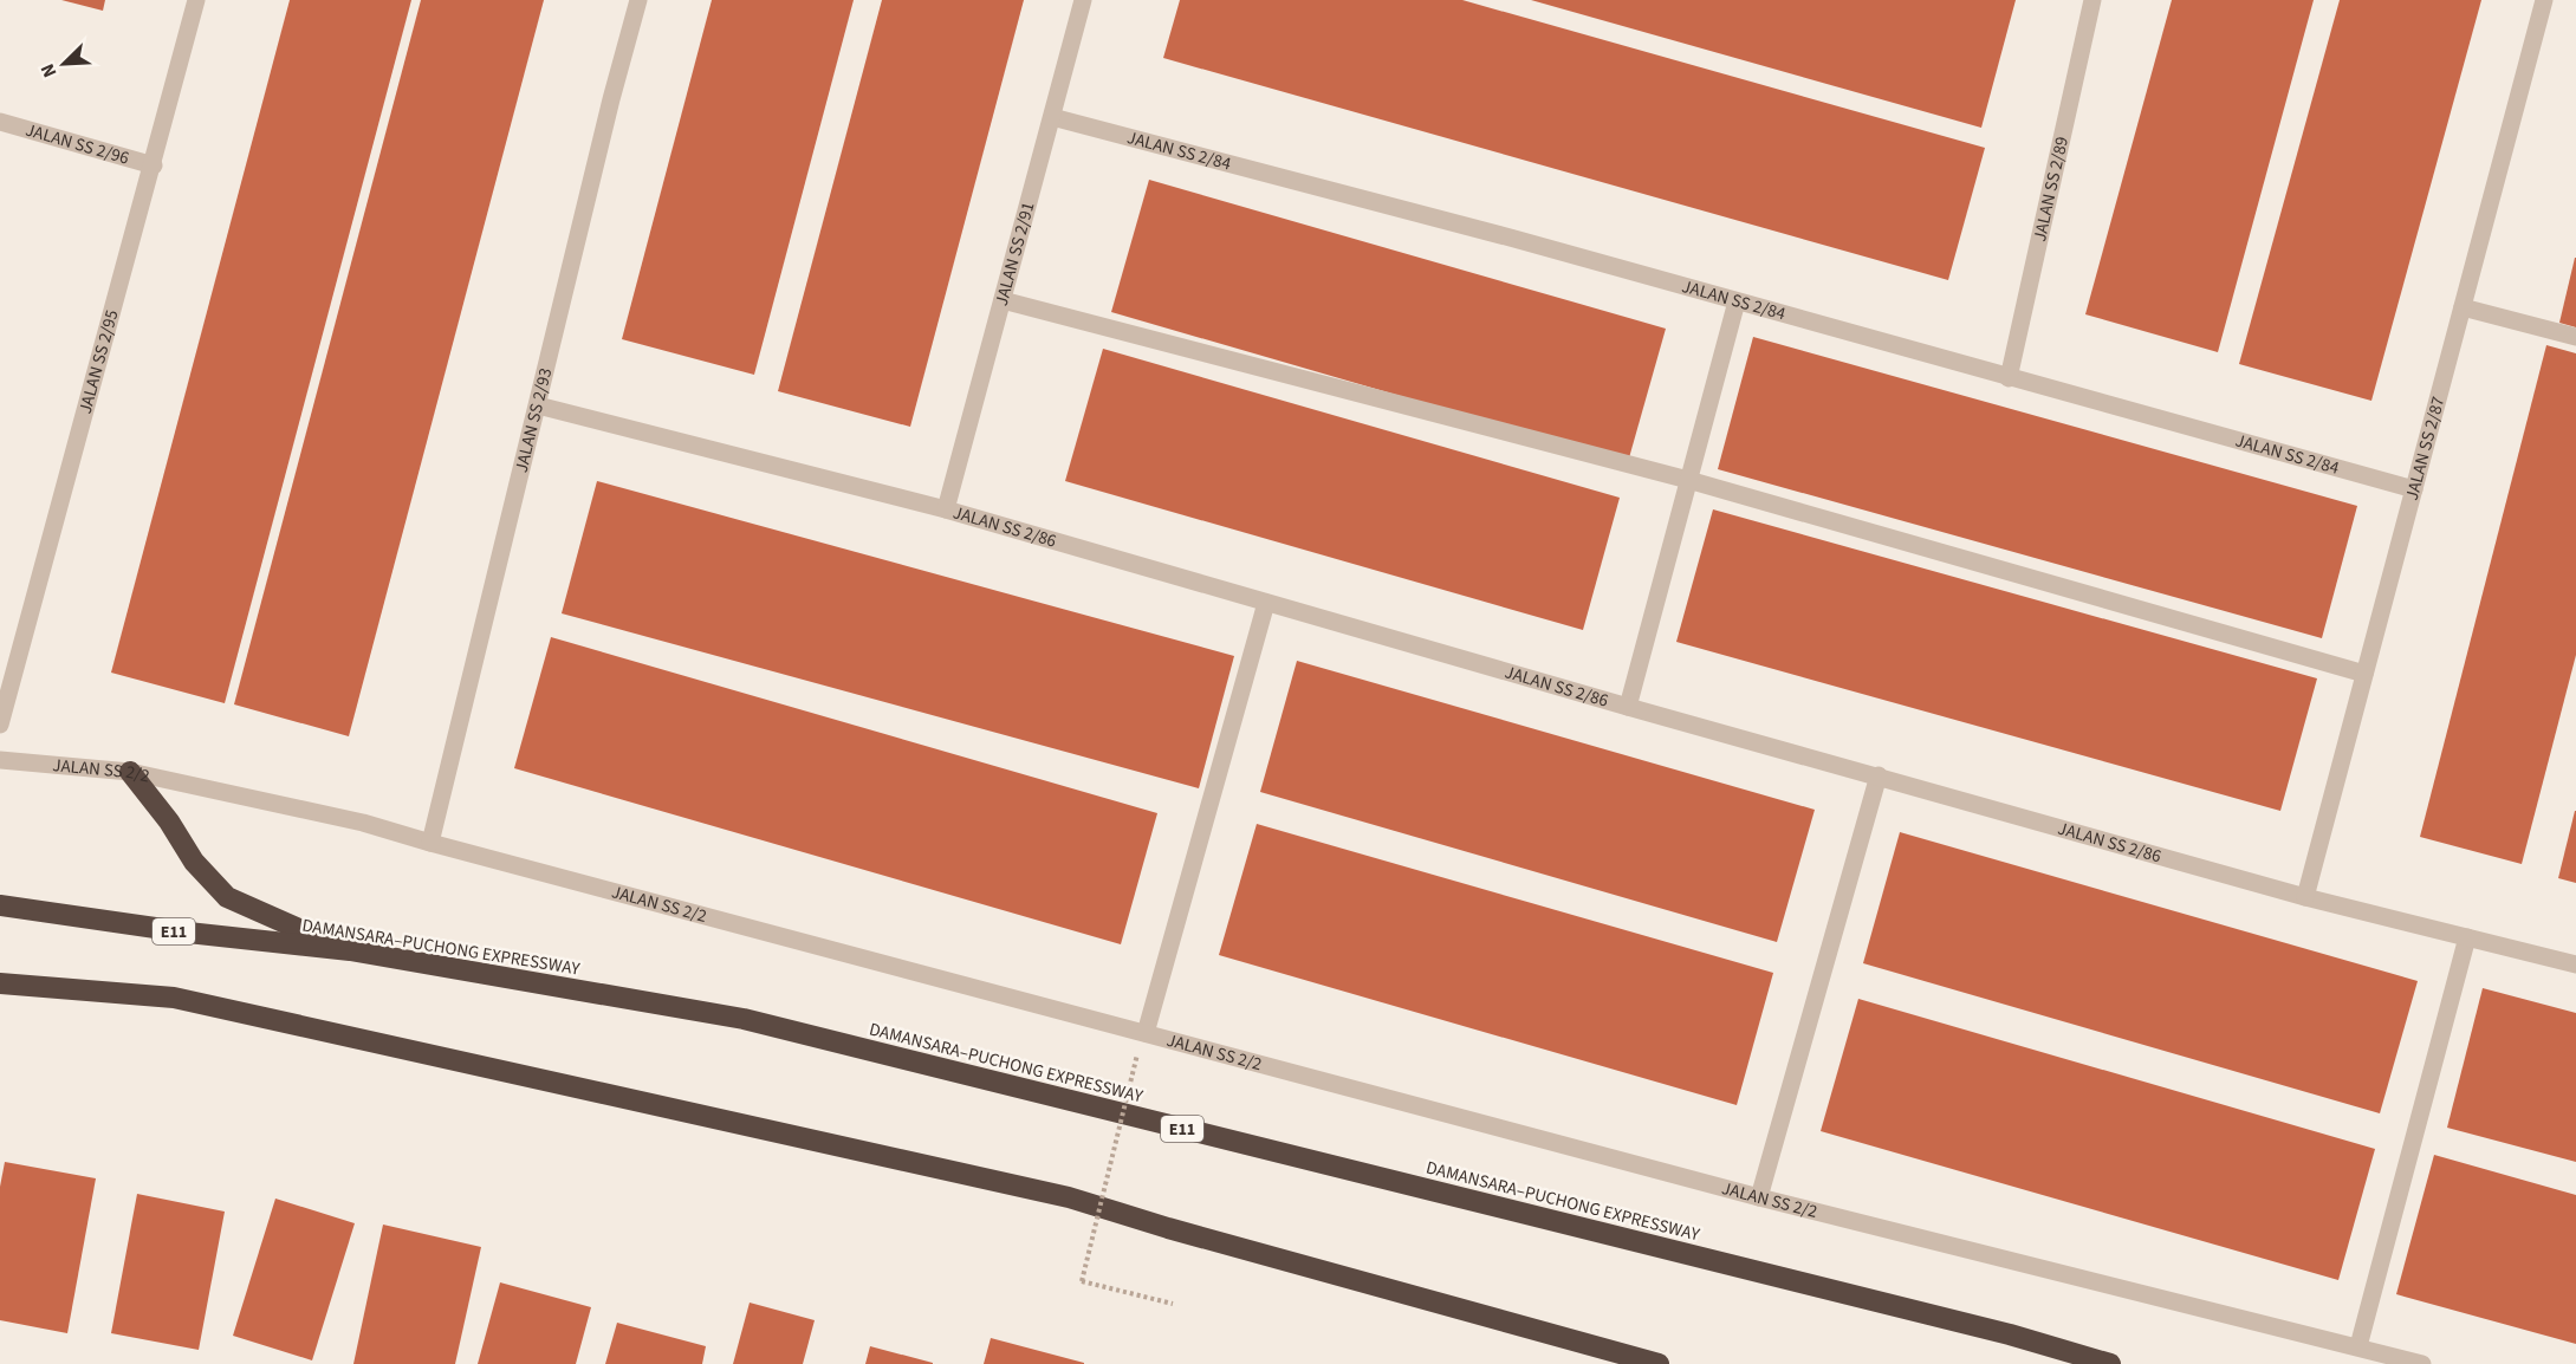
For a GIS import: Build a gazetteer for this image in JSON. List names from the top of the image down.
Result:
{
  "streets": {
    "highway": ["E11", "DAMANSARA–PUCHONG EXPRESSWAY"],
    "street": [
      "JALAN SS 2/96",
      "JALAN SS 2/84",
      "JALAN SS 2/89",
      "JALAN SS 2/91",
      "JALAN SS 2/95",
      "JALAN SS 2/93",
      "JALAN SS 2/87",
      "JALAN SS 2/86",
      "JALAN SS 2/2"
    ]
  },
  "crossings": [
    ["JALAN SS 2/96", "JALAN SS 2/95"],
    ["JALAN SS 2/84", "JALAN SS 2/89"],
    ["JALAN SS 2/84", "JALAN SS 2/91"],
    ["JALAN SS 2/84", "JALAN SS 2/87"],
    ["JALAN SS 2/91", "JALAN SS 2/86"],
    ["JALAN SS 2/93", "JALAN SS 2/86"],
    ["JALAN SS 2/93", "JALAN SS 2/2"],
    ["JALAN SS 2/87", "JALAN SS 2/86"]
  ],
  "north": "bottom left"
}
